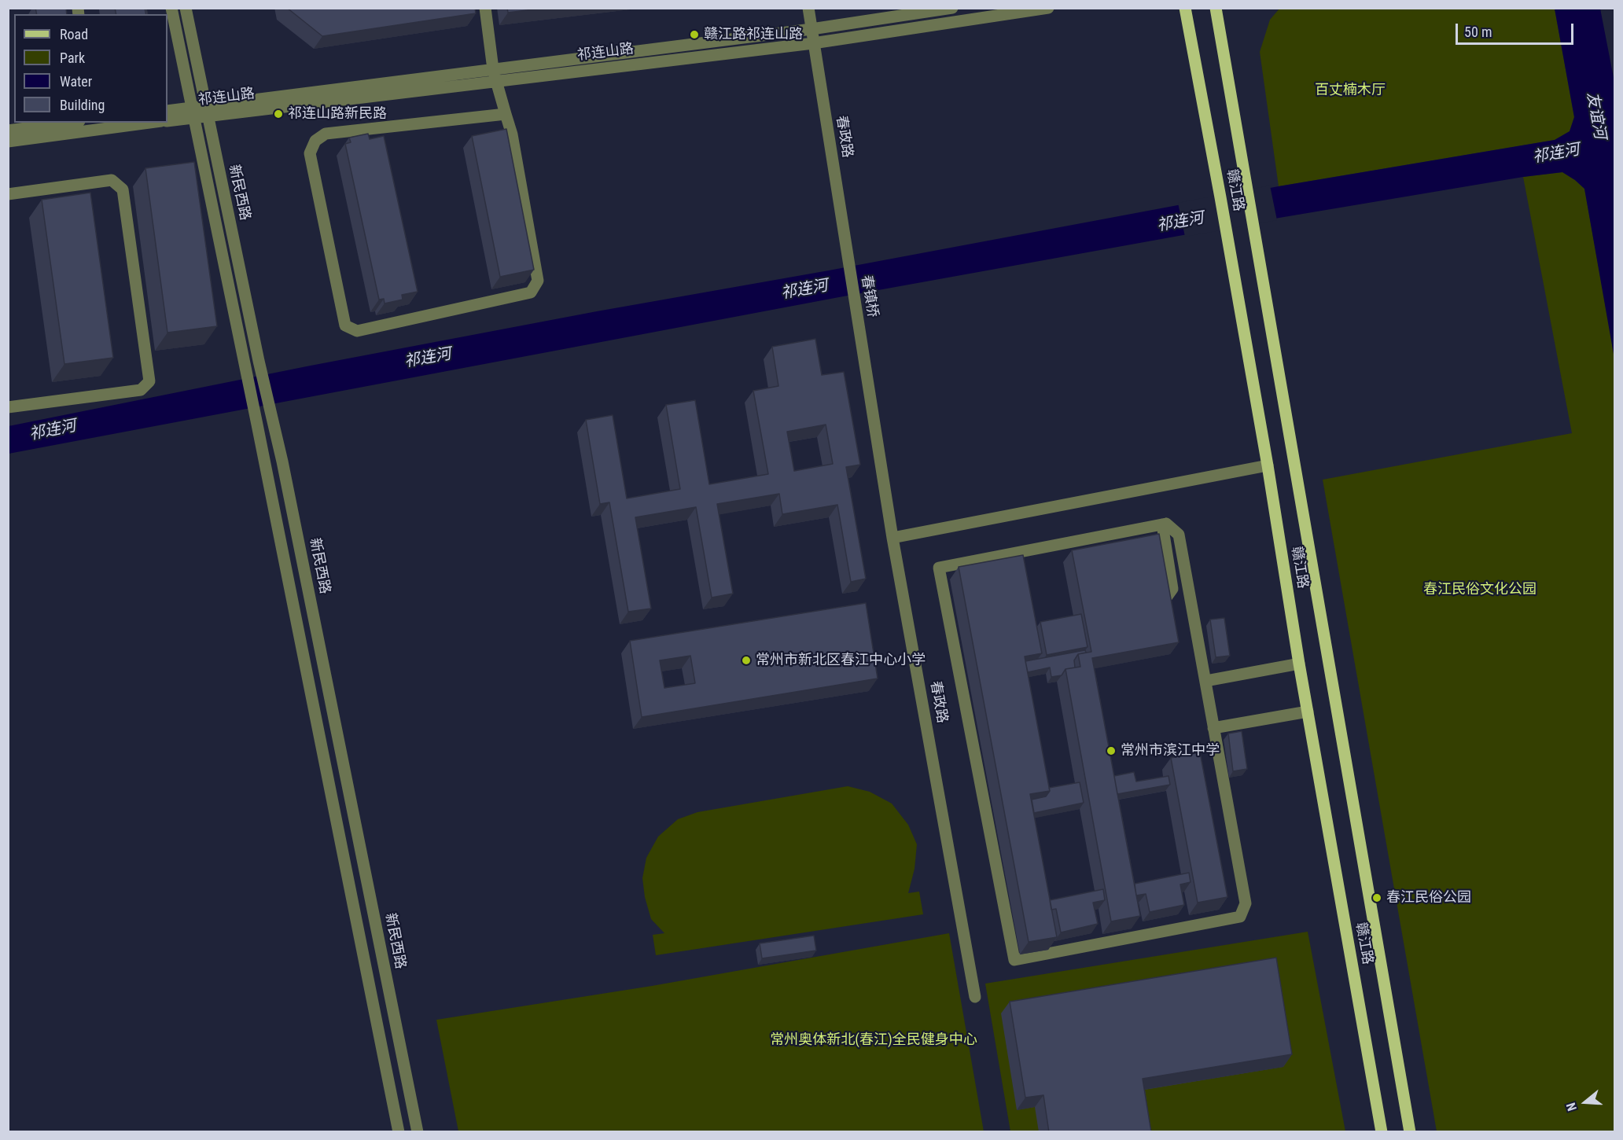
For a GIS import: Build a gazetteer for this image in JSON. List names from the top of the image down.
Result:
{
  "streets": {
    "main road": ["赣江路"],
    "street": [
      "祁连山路",
      "春政路",
      "新民西路",
      "春镇桥"
    ]
  },
  "crossings": [
    ["祁连山路", "春政路"],
    ["祁连山路", "新民西路"],
    ["春政路", "春镇桥"]
  ],
  "water": ["友谊河", "祁连河"],
  "parks": ["百丈楠木厅", "春江民俗文化公园", "常州奥体新北(春江)全民健身中心"],
  "places": [
    "赣江路祁连山路",
    "祁连山路新民路",
    "常州市新北区春江中心小学",
    "常州市滨江中学",
    "春江民俗公园"
  ],
  "legend": [
    "Road",
    "Park",
    "Water",
    "Building"
  ],
  "scale_bar": "50 m",
  "north": "left"
}
